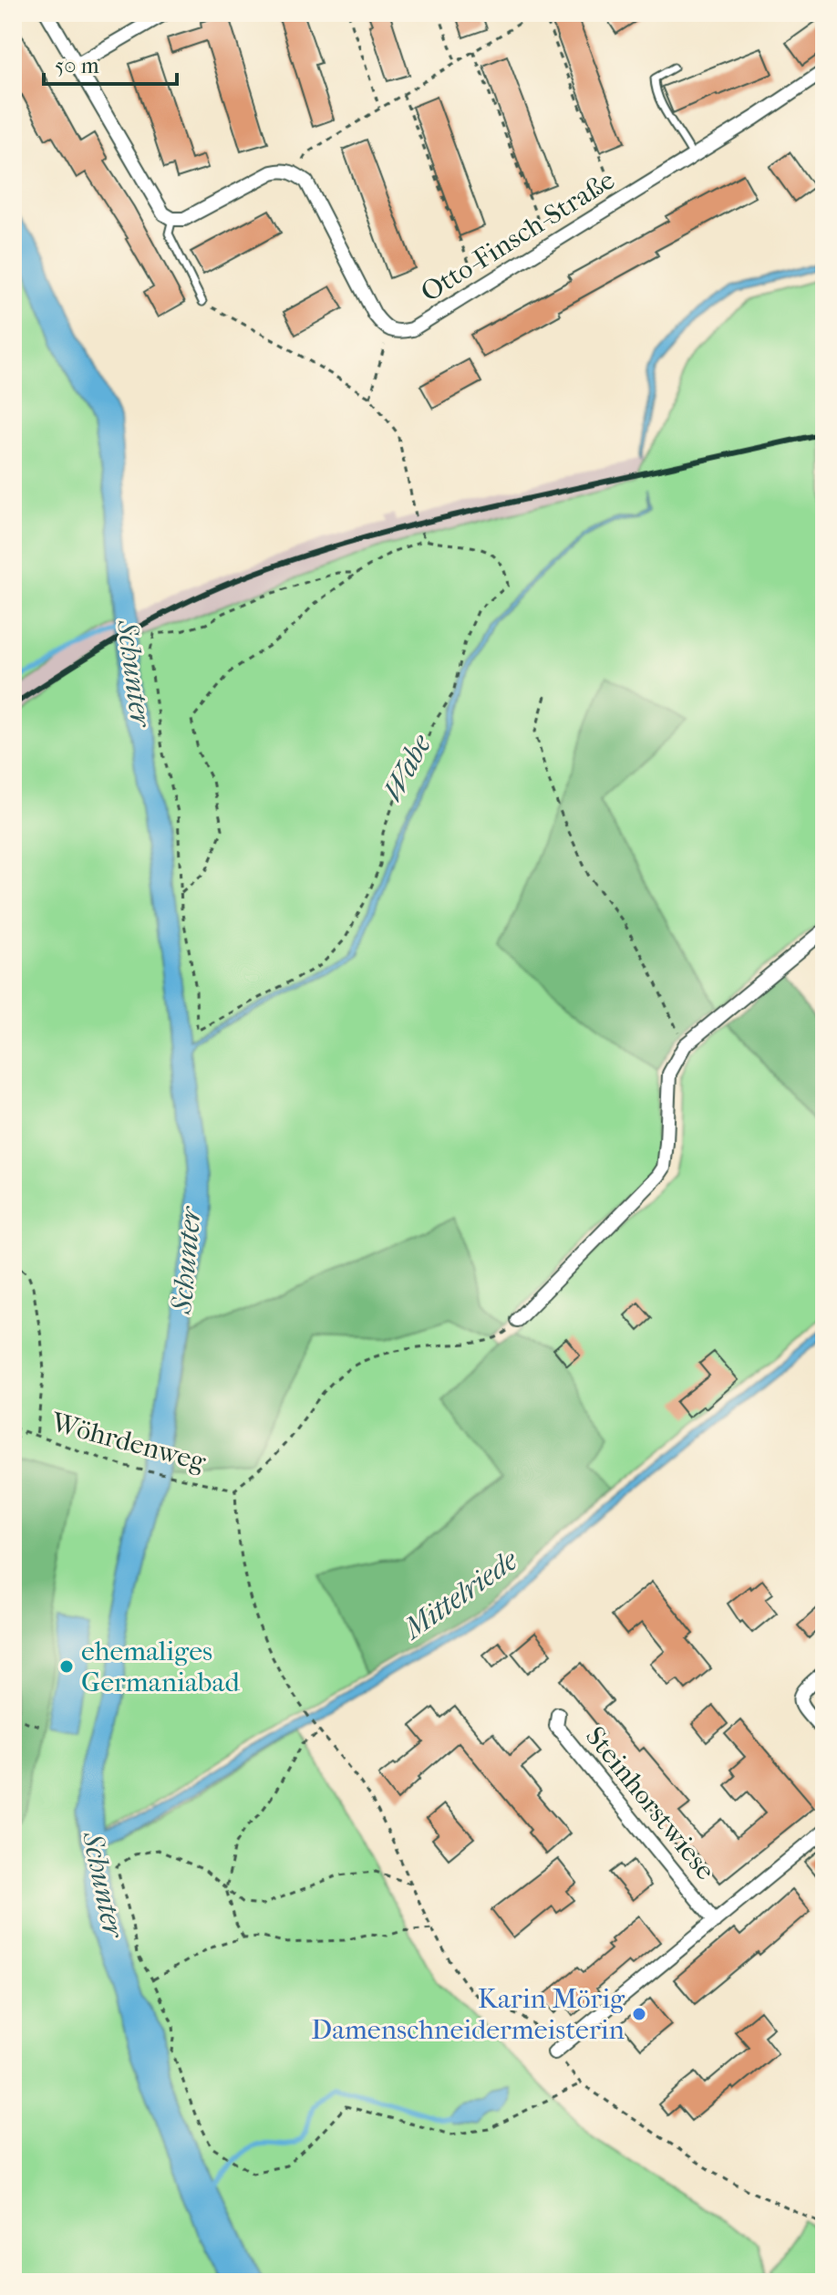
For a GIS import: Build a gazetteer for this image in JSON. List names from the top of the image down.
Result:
{
  "streets": {
    "street": ["Otto-Finsch-Straße", "Steinhorstwiese"],
    "path": ["Wöhrdenweg"]
  },
  "water": ["Schunter", "Wabe", "Mittelriede"],
  "places": ["ehemaliges Germaniabad", "Karin Mörig Damenschneidermeisterin"],
  "scale_bar": "50 m"
}
